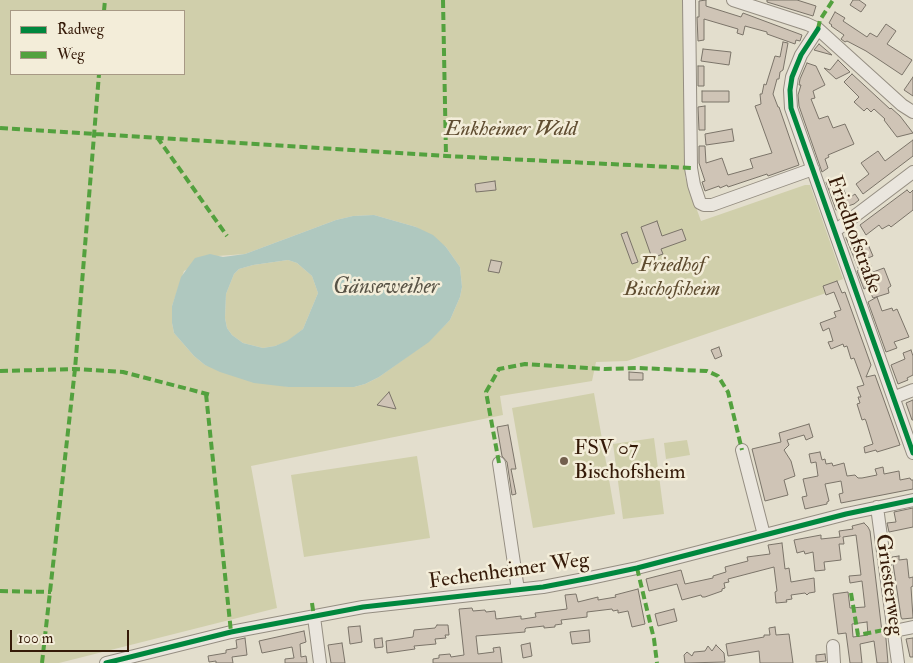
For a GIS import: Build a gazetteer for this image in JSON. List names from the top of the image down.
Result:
{
  "streets": {
    "street": ["Friedhofstraße", "Fechenheimer Weg", "Griesterweg"]
  },
  "crossings": [
    ["Fechenheimer Weg", "Griesterweg"]
  ],
  "water": ["Gänseweiher"],
  "parks": ["Enkheimer Wald", "Friedhof Bischofsheim"],
  "places": ["FSV 07 Bischofsheim"],
  "legend": ["Radweg", "Weg"],
  "scale_bar": "100 m"
}
